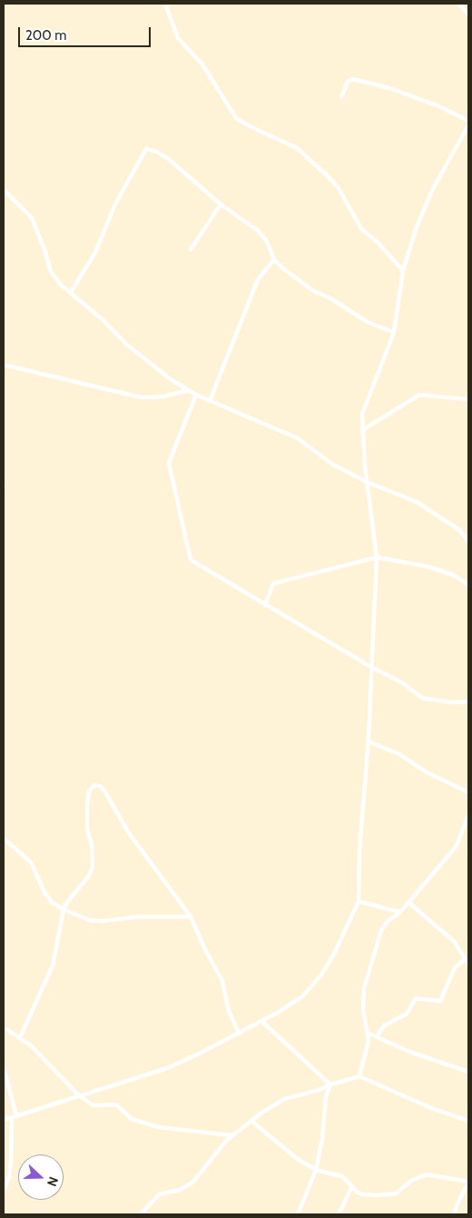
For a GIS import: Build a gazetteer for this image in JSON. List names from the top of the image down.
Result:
{
  "scale_bar": "200 m",
  "north": "right"
}
